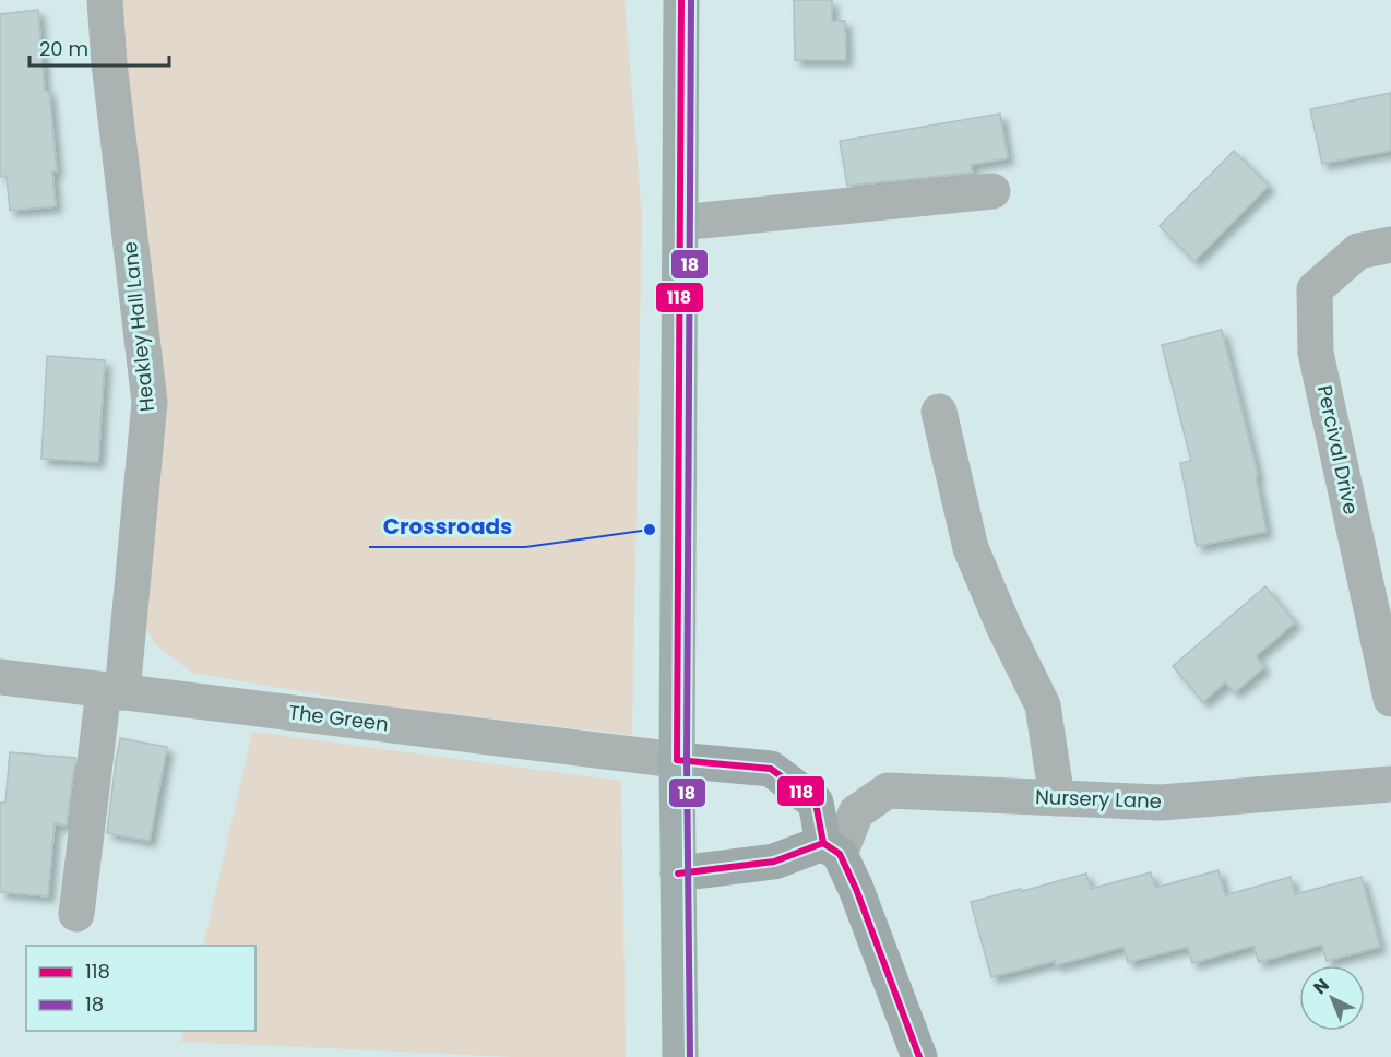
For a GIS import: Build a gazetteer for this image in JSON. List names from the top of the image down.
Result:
{
  "streets": {
    "street": [
      "Heakley Hall Lane",
      "Percival Drive",
      "The Green",
      "Nursery Lane"
    ]
  },
  "crossings": [
    ["Heakley Hall Lane", "The Green"]
  ],
  "places": ["Crossroads"],
  "lines": ["transit line 118", "transit line 18"],
  "legend": ["118", "18"],
  "scale_bar": "20 m",
  "north": "top left"
}
